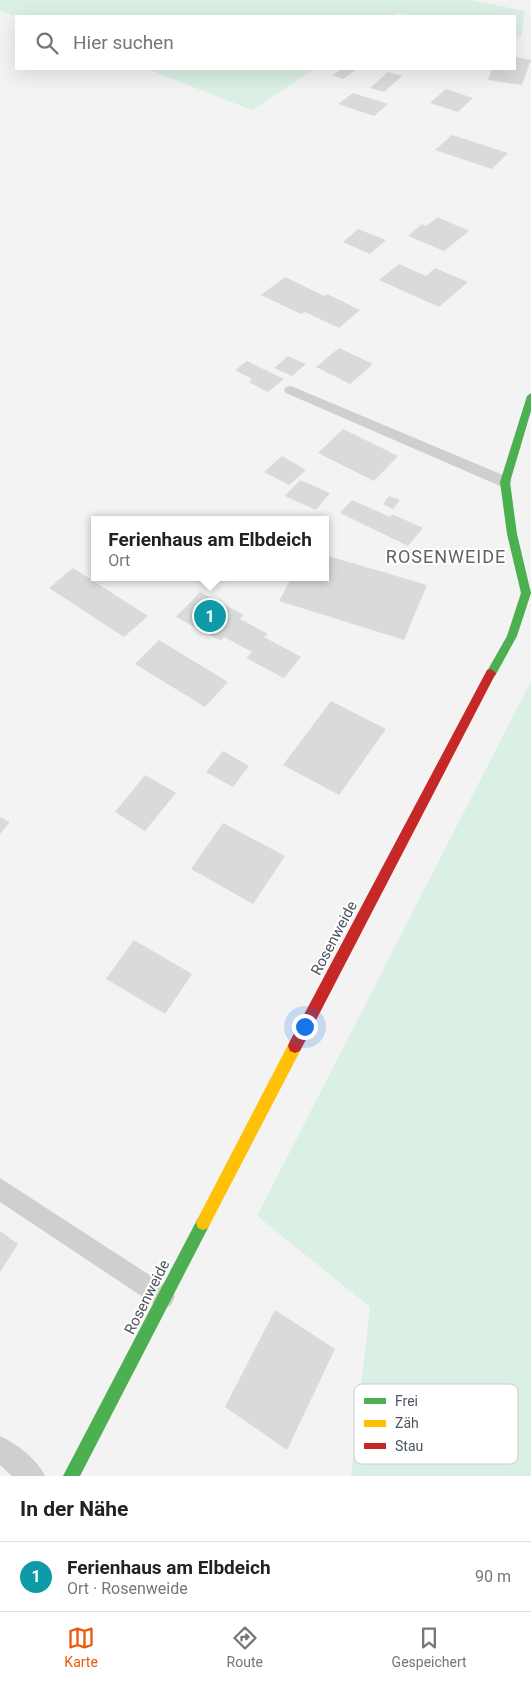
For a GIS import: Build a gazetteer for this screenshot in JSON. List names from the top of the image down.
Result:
{
  "streets": {
    "street": ["Rosenweide"]
  },
  "districts": ["ROSENWEIDE"],
  "legend": ["Frei", "Zäh", "Stau"],
  "page": {
    "search": "Hier suchen",
    "popup": ["Ferienhaus am Elbdeich", "Ort"],
    "pins": "1",
    "heading": "In der Nähe",
    "list": [
      {
        "mark": "1",
        "name": "Ferienhaus am Elbdeich",
        "note": "Ort · Rosenweide",
        "value": "90 m"
      }
    ],
    "nav": ["Karte", "Route", "Gespeichert"]
  }
}
